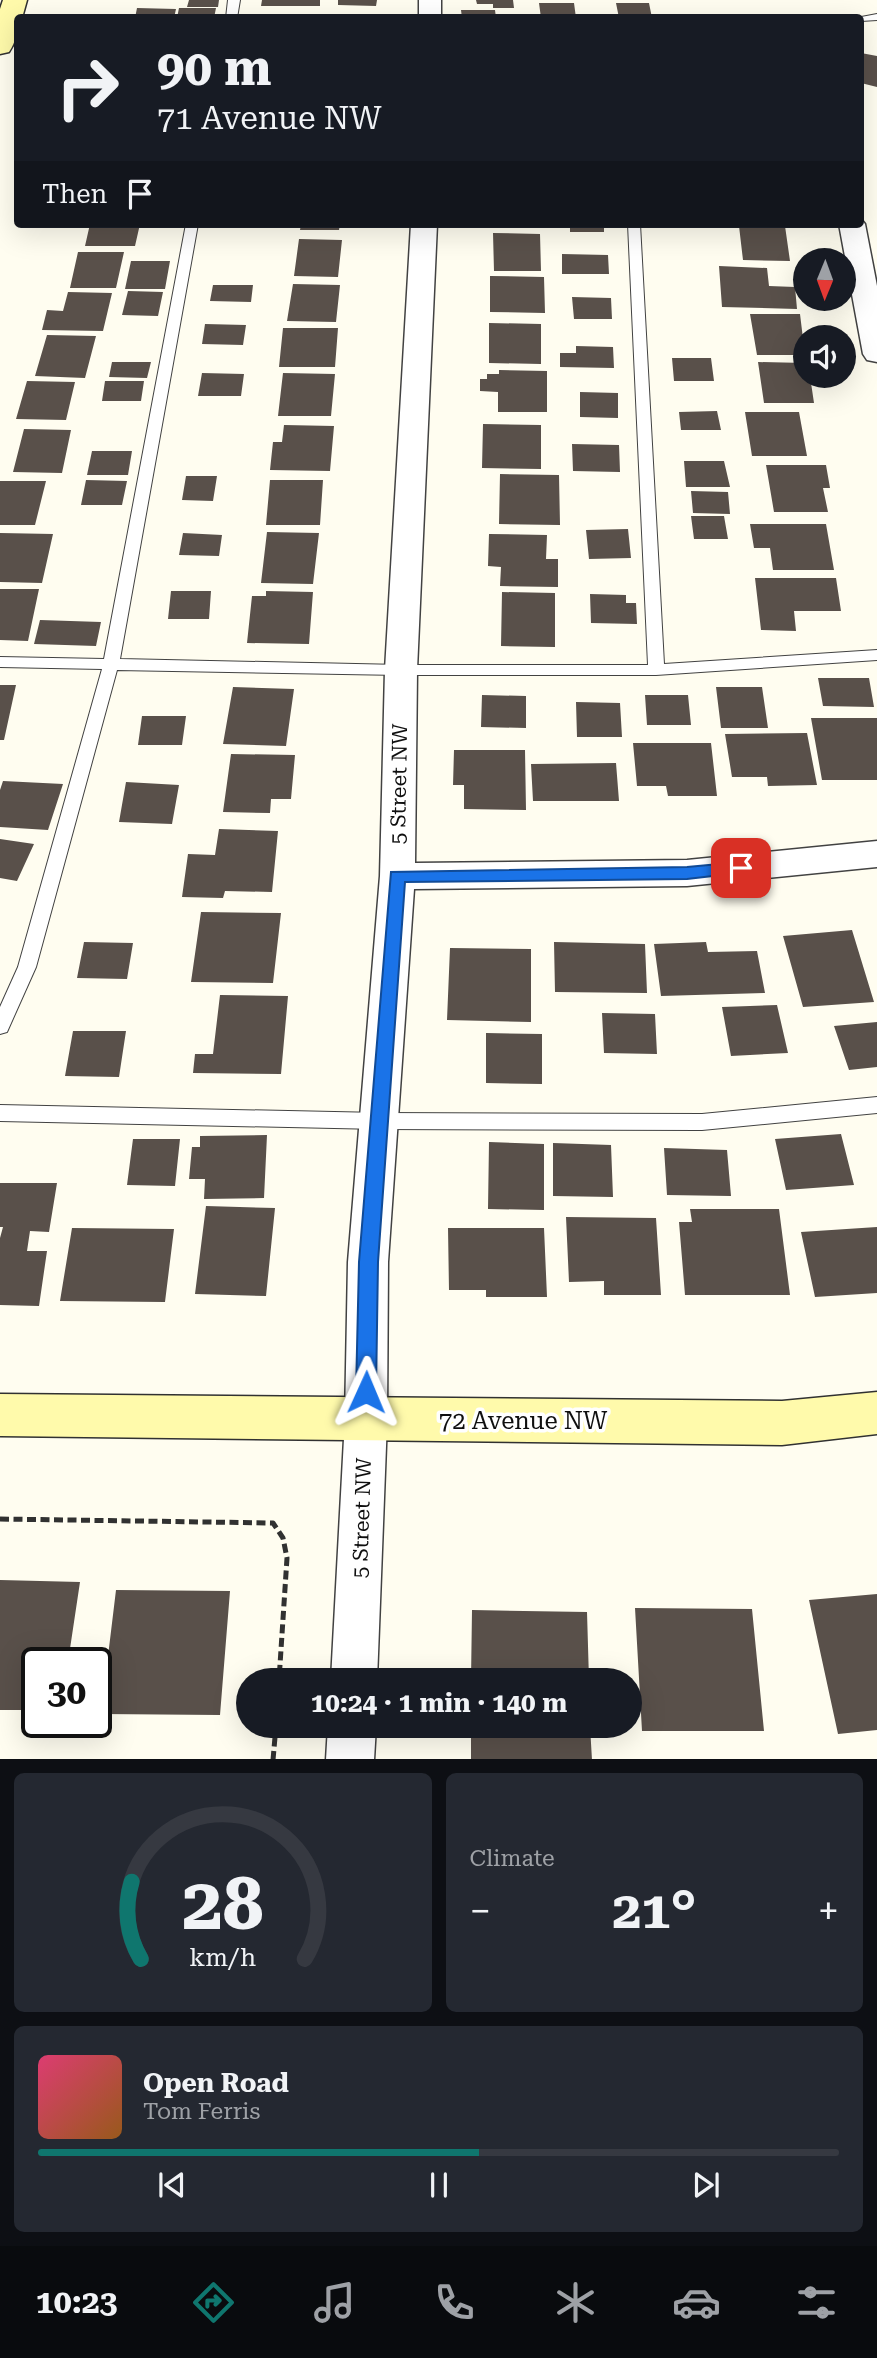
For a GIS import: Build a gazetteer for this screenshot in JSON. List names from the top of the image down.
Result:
{
  "streets": {
    "street": ["5 Street NW", "72 Avenue NW"]
  },
  "crossings": [
    ["5 Street NW", "72 Avenue NW"]
  ],
  "north": "bottom",
  "page": {
    "turn": ["90 m", "71 Avenue NW"],
    "then": "Then",
    "limit": "30",
    "trip": "10:24 · 1 min · 140 m",
    "tile": "Climate",
    "heat": ["−", "21°", "+"],
    "song": ["Open Road", "Tom Ferris"],
    "tabs": "10:23",
    "gauge": ["28", "km/h"]
  }
}
